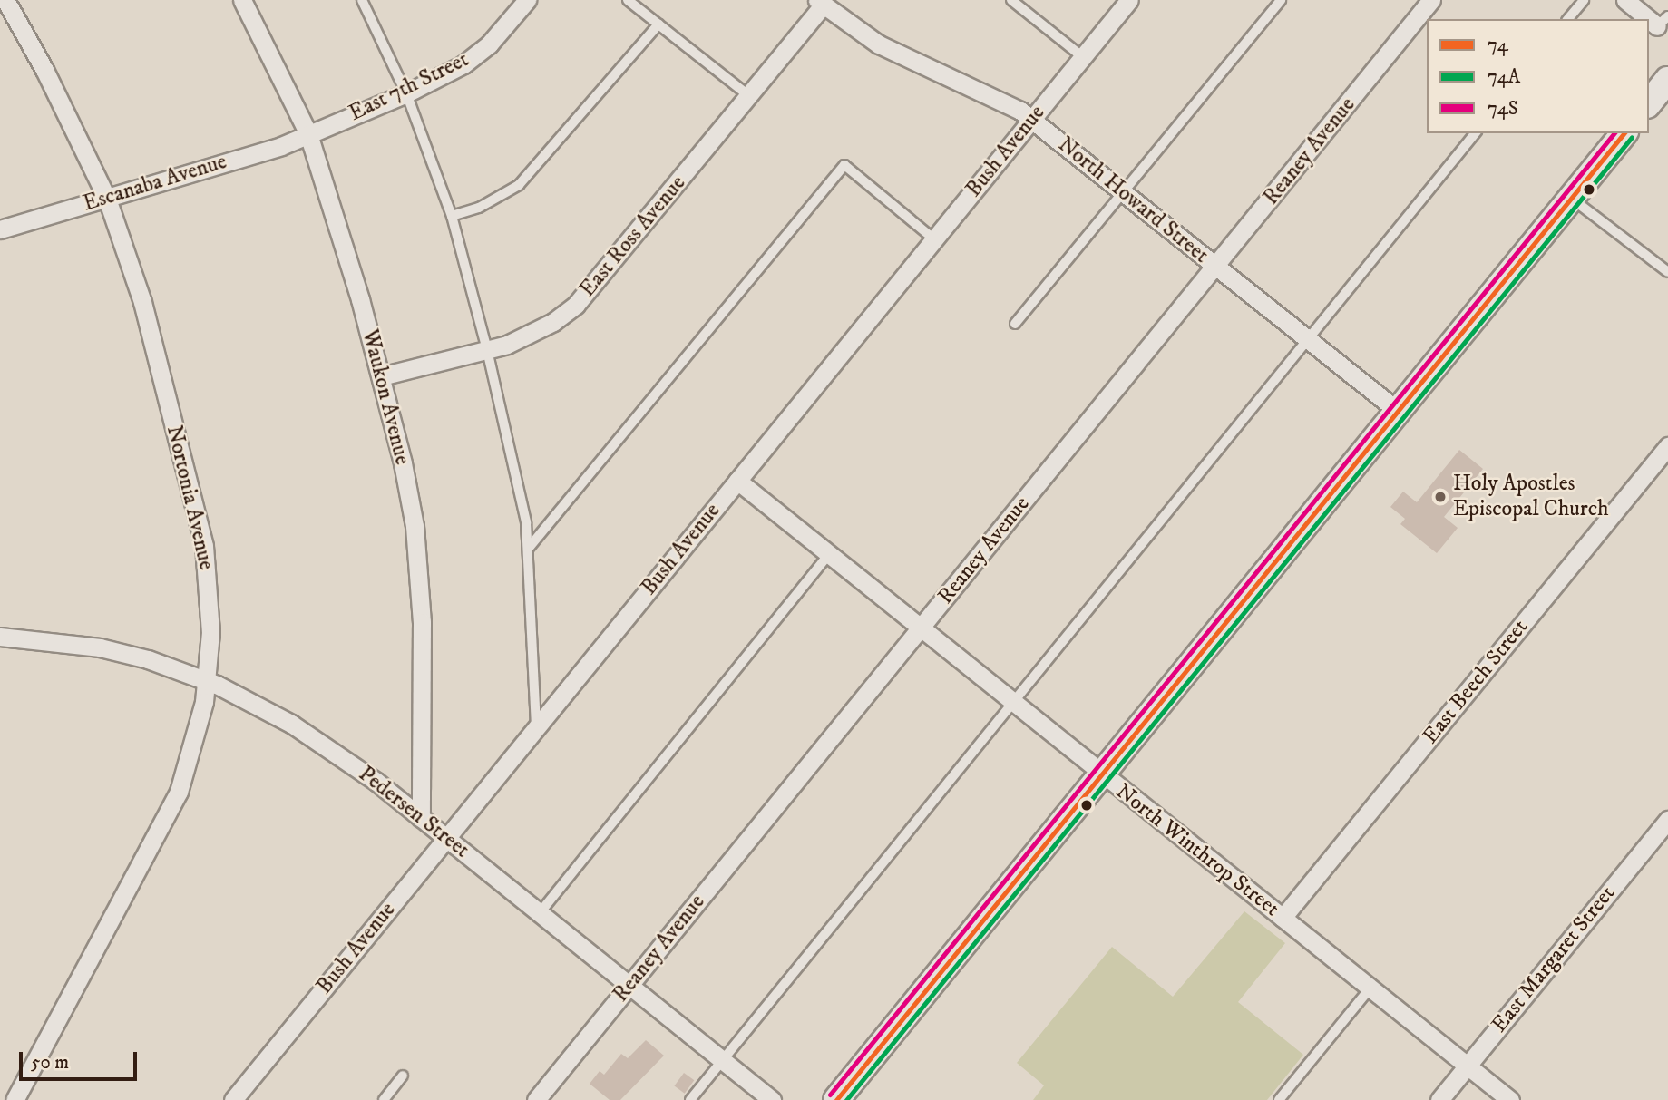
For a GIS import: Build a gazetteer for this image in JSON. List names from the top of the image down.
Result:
{
  "streets": {
    "street": [
      "East 7th Street",
      "Bush Avenue",
      "Reaney Avenue",
      "Escanaba Avenue",
      "North Howard Street",
      "East Ross Avenue",
      "Waukon Avenue",
      "Nortonia Avenue",
      "East Beech Street",
      "Pedersen Street",
      "North Winthrop Street",
      "East Margaret Street"
    ]
  },
  "crossings": [
    ["East 7th Street", "Escanaba Avenue"],
    ["East 7th Street", "Waukon Avenue"],
    ["Bush Avenue", "North Howard Street"],
    ["Bush Avenue", "Pedersen Street"],
    ["Bush Avenue", "North Winthrop Street"],
    ["Reaney Avenue", "North Howard Street"],
    ["Reaney Avenue", "Pedersen Street"],
    ["Reaney Avenue", "North Winthrop Street"],
    ["Escanaba Avenue", "Waukon Avenue"],
    ["Escanaba Avenue", "Nortonia Avenue"],
    ["North Howard Street", "East Ross Avenue"],
    ["East Ross Avenue", "Waukon Avenue"],
    ["Waukon Avenue", "Pedersen Street"],
    ["Nortonia Avenue", "Pedersen Street"],
    ["East Beech Street", "North Winthrop Street"],
    ["North Winthrop Street", "East Margaret Street"]
  ],
  "places": ["Holy Apostles Episcopal Church"],
  "lines": ["transit line 74", "transit line 74S", "transit line 74A"],
  "legend": ["74", "74A", "74S"],
  "scale_bar": "50 m"
}
